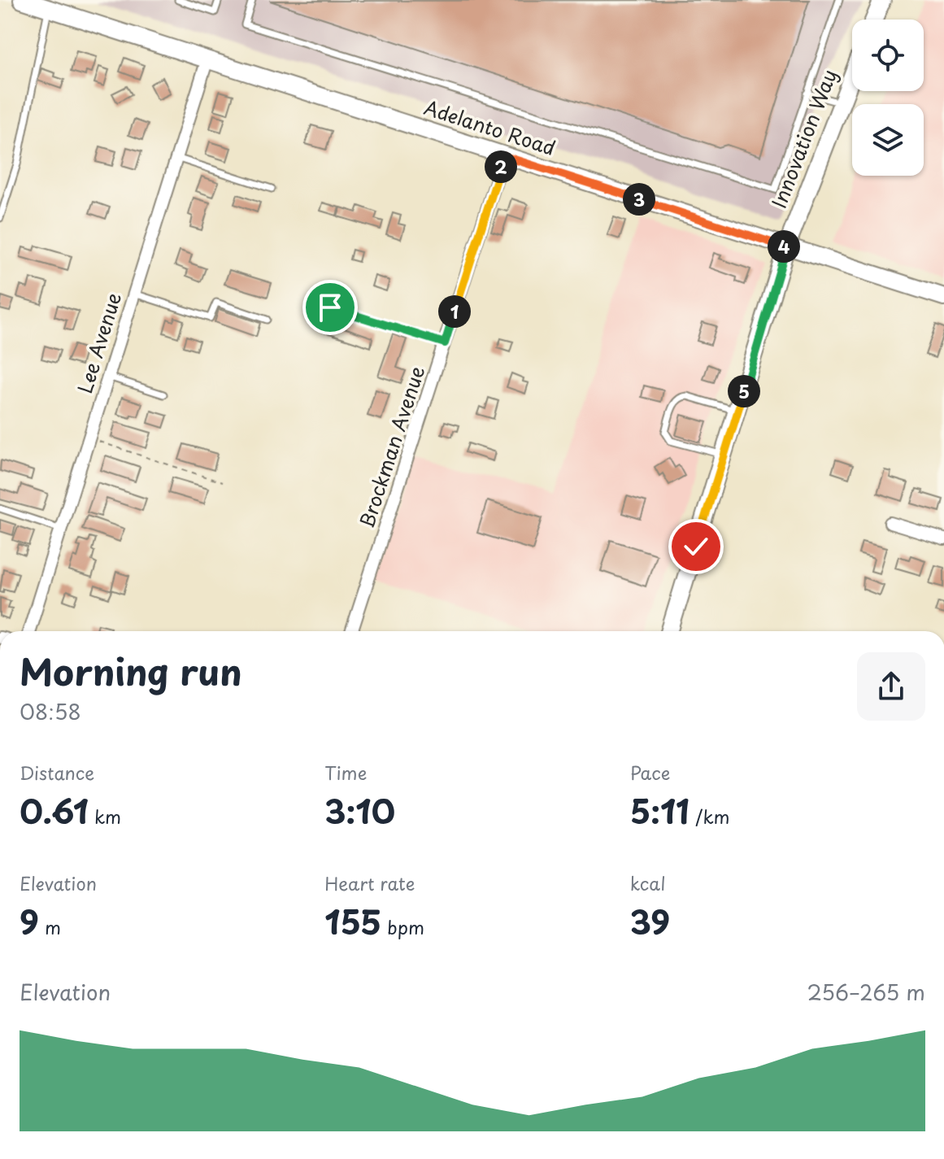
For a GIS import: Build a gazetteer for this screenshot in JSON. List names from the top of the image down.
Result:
{
  "streets": {
    "street": [
      "Adelanto Road",
      "Innovation Way",
      "Lee Avenue",
      "Brockman Avenue"
    ]
  },
  "crossings": [
    ["Adelanto Road", "Innovation Way"],
    ["Adelanto Road", "Lee Avenue"],
    ["Adelanto Road", "Brockman Avenue"]
  ],
  "page": {
    "pins": [
      "2",
      "3",
      "4",
      "1",
      "5"
    ],
    "heading": ["Morning run", "08:58"],
    "stats": [
      ["Distance", "0.61 km"],
      ["Time", "3:10"],
      ["Pace", "5:11 /km"],
      ["Elevation", "9 m"],
      ["Heart rate", "155 bpm"],
      ["kcal", "39"]
    ],
    "chart": ["Elevation", "256–265 m"]
  }
}
